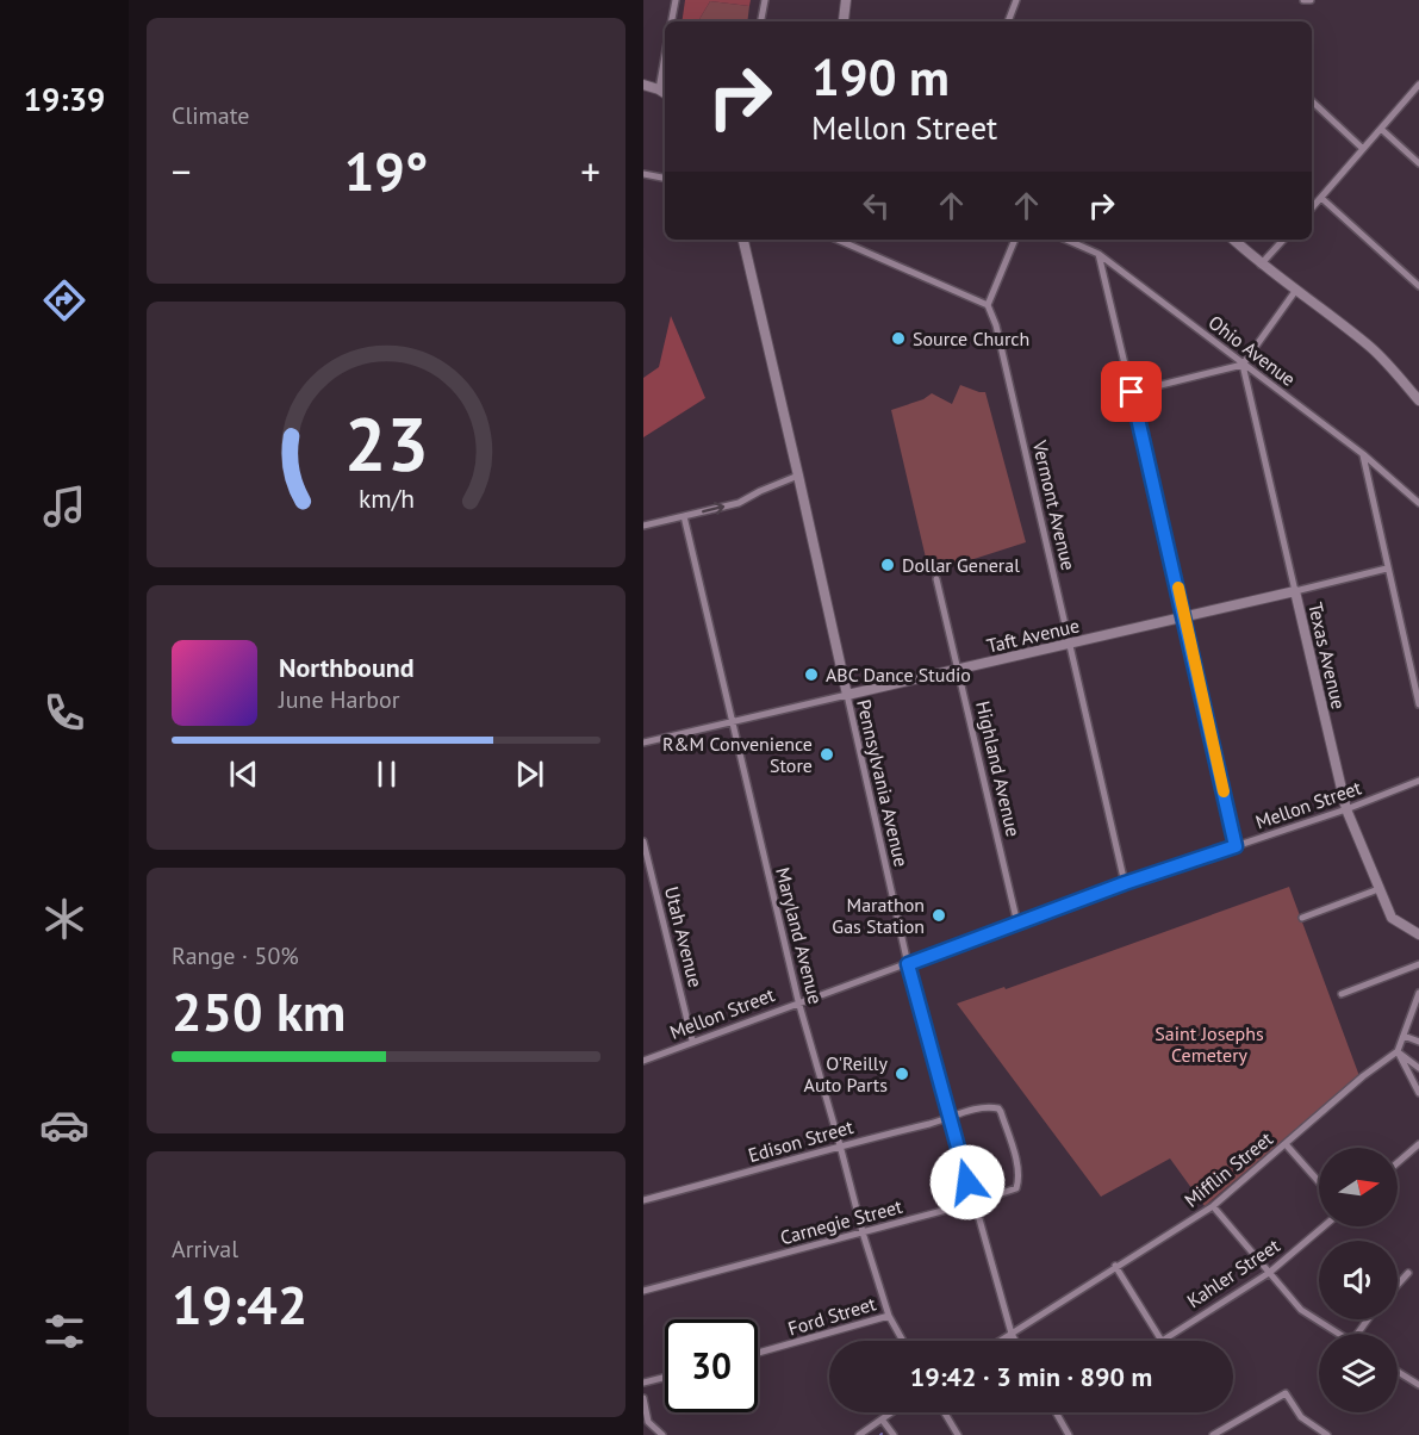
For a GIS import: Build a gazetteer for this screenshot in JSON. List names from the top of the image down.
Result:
{
  "streets": {
    "street": [
      "Ohio Avenue",
      "Vermont Avenue",
      "Taft Avenue",
      "Texas Avenue",
      "Highland Avenue",
      "Pennsylvania Avenue",
      "Mellon Street",
      "Maryland Avenue",
      "Utah Avenue",
      "Edison Street",
      "Mifflin Street",
      "Carnegie Street",
      "Kahler Street",
      "Ford Street"
    ]
  },
  "crossings": [
    ["Ohio Avenue", "Texas Avenue"],
    ["Vermont Avenue", "Taft Avenue"],
    ["Vermont Avenue", "Mellon Street"],
    ["Taft Avenue", "Texas Avenue"],
    ["Taft Avenue", "Highland Avenue"],
    ["Taft Avenue", "Pennsylvania Avenue"],
    ["Taft Avenue", "Maryland Avenue"],
    ["Texas Avenue", "Mellon Street"],
    ["Highland Avenue", "Mellon Street"],
    ["Pennsylvania Avenue", "Mellon Street"],
    ["Pennsylvania Avenue", "Edison Street"],
    ["Pennsylvania Avenue", "Mifflin Street"],
    ["Pennsylvania Avenue", "Carnegie Street"],
    ["Mellon Street", "Maryland Avenue"],
    ["Mellon Street", "Utah Avenue"],
    ["Maryland Avenue", "Edison Street"],
    ["Maryland Avenue", "Carnegie Street"],
    ["Maryland Avenue", "Ford Street"],
    ["Edison Street", "Carnegie Street"]
  ],
  "parks": ["Saint Josephs Cemetery"],
  "places": [
    "Source Church",
    "Dollar General",
    "ABC Dance Studio",
    "R&M Convenience Store",
    "Marathon Gas Station",
    "O'Reilly Auto Parts"
  ],
  "north": "right",
  "page": {
    "tabs": "19:39",
    "tile": [
      "Climate",
      ["Range · 50%", "250 km"],
      ["Arrival", "19:42"]
    ],
    "turn": ["190 m", "Mellon Street"],
    "heat": ["−", "19°", "+"],
    "song": ["Northbound", "June Harbor"],
    "limit": "30",
    "trip": "19:42 · 3 min · 890 m",
    "gauge": ["23", "km/h"]
  }
}
